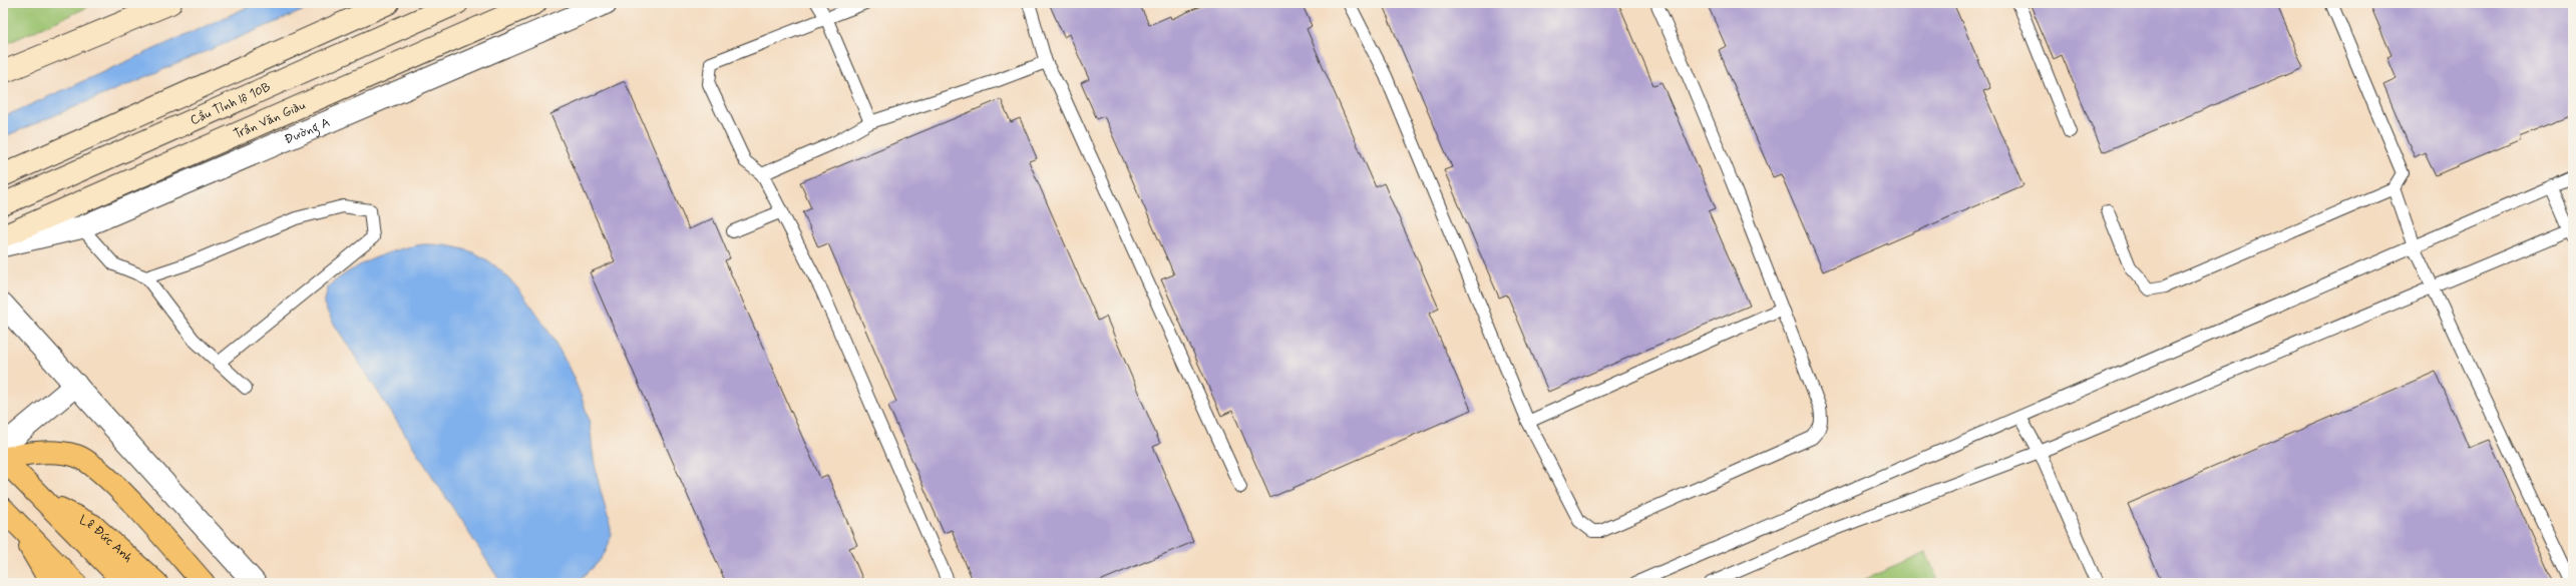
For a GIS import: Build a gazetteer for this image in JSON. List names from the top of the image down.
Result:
{
  "streets": {
    "highway": ["Lê Đức Anh"],
    "main road": ["Cầu Tỉnh lộ 10B", "Trần Văn Giàu"],
    "street": ["Đường A"]
  }
}
